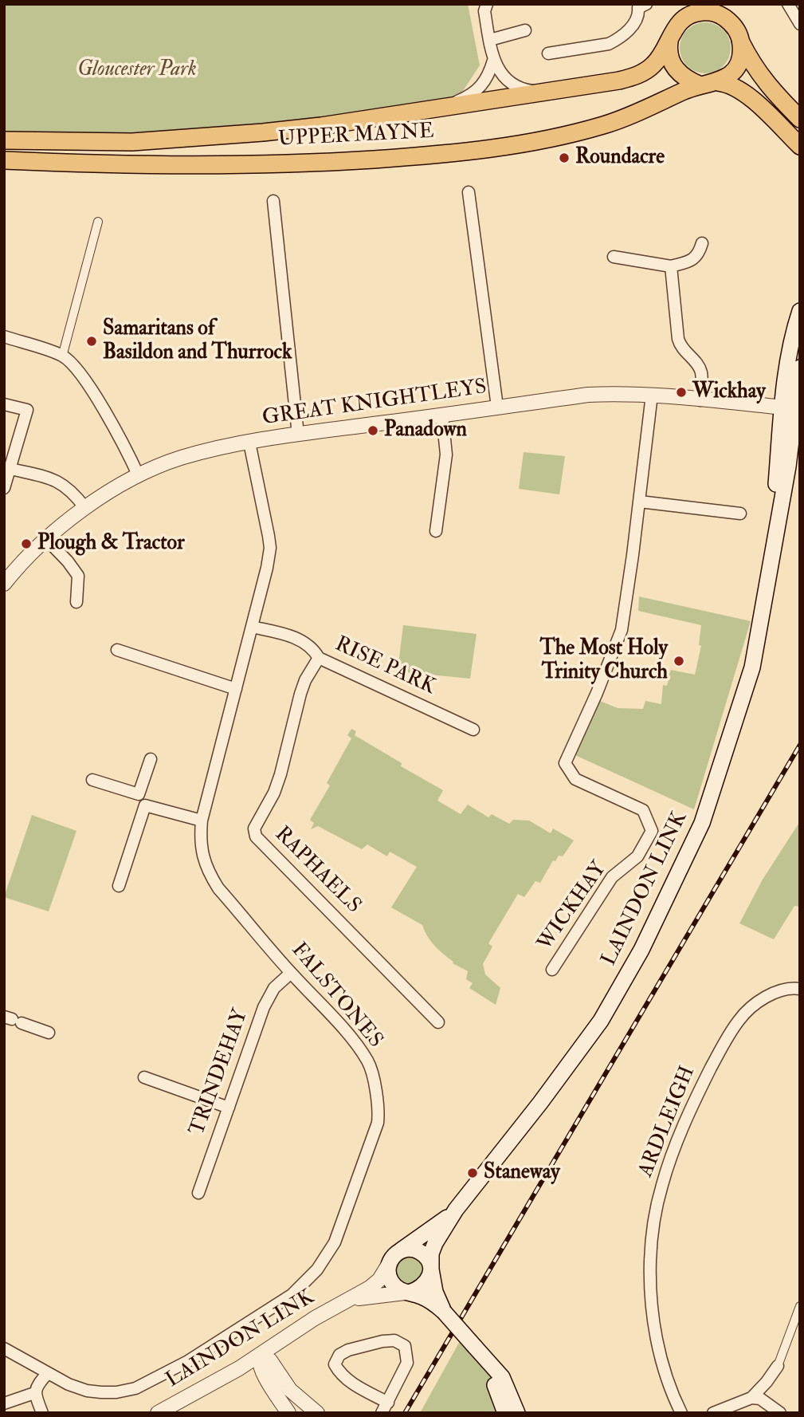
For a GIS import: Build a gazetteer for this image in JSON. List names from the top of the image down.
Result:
{
  "streets": {
    "main road": ["UPPER MAYNE", "LAINDON LINK"],
    "street": [
      "GREAT KNIGHTLEYS",
      "RISE PARK",
      "RAPHAELS",
      "WICKHAY",
      "FALSTONES",
      "TRINDEHAY",
      "ARDLEIGH"
    ]
  },
  "crossings": [
    ["GREAT KNIGHTLEYS", "LAINDON LINK"],
    ["GREAT KNIGHTLEYS", "WICKHAY"],
    ["GREAT KNIGHTLEYS", "FALSTONES"],
    ["RISE PARK", "RAPHAELS"],
    ["RISE PARK", "FALSTONES"],
    ["FALSTONES", "TRINDEHAY"]
  ],
  "parks": ["Gloucester Park"],
  "places": [
    "Roundacre",
    "Samaritans of Basildon and Thurrock",
    "Wickhay",
    "Panadown",
    "Plough & Tractor",
    "The Most Holy Trinity Church",
    "Staneway"
  ]
}
